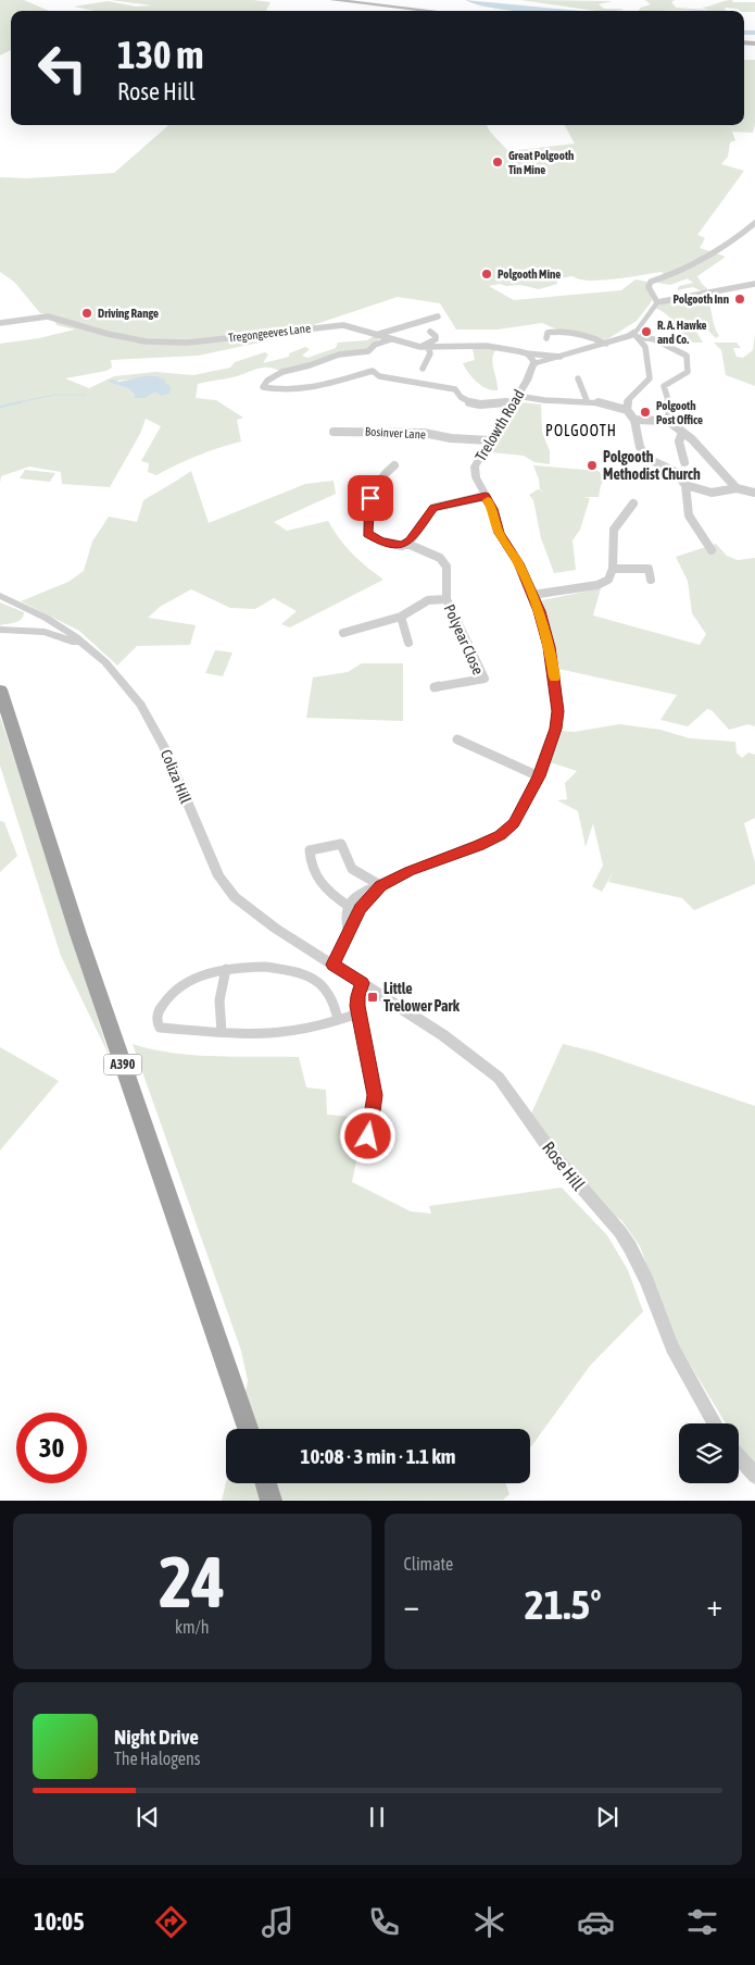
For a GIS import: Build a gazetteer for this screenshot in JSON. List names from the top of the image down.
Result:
{
  "streets": {
    "highway": ["A390"],
    "street": [
      "Tregongeeves Lane",
      "Trelowth Road",
      "Bosinver Lane",
      "Polyear Close",
      "Coliza Hill",
      "Rose Hill"
    ]
  },
  "crossings": [
    ["Trelowth Road", "Bosinver Lane"],
    ["Trelowth Road", "Coliza Hill"],
    ["Trelowth Road", "Rose Hill"],
    ["Coliza Hill", "Rose Hill"]
  ],
  "districts": ["POLGOOTH"],
  "places": {
    "other": [
      "Great Polgooth Tin Mine",
      "Polgooth Mine",
      "Polgooth Inn",
      "Driving Range",
      "R. A. Hawke and Co.",
      "Polgooth Post Office",
      "Polgooth Methodist Church"
    ],
    "transit": ["Little Trelower Park"]
  },
  "page": {
    "turn": ["130 m", "Rose Hill"],
    "limit": "30",
    "trip": "10:08 · 3 min · 1.1 km",
    "tile": [
      ["24", "km/h"],
      "Climate"
    ],
    "heat": ["−", "21.5°", "+"],
    "song": ["Night Drive", "The Halogens"],
    "tabs": "10:05"
  }
}
